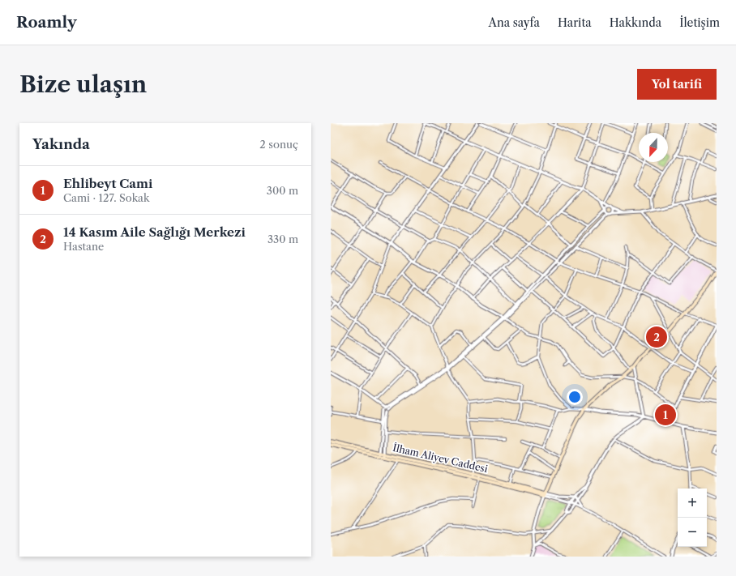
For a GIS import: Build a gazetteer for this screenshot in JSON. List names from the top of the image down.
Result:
{
  "streets": {
    "main road": ["İlham Aliyev Caddesi"]
  },
  "north": "bottom",
  "page": {
    "header": "Roamly",
    "nav": [
      "Ana sayfa",
      "Harita",
      "Hakkında",
      "İletişim"
    ],
    "buttons": "Yol tarifi",
    "title": "Bize ulaşın",
    "heading": ["Yakında", "2 sonuç"],
    "list": [
      {
        "mark": "1",
        "name": "Ehlibeyt Cami",
        "note": "Cami · 127. Sokak",
        "value": "300 m"
      },
      {
        "mark": "2",
        "name": "14 Kasım Aile Sağlığı Merkezi",
        "note": "Hastane",
        "value": "330 m"
      }
    ],
    "pins": ["2", "1"],
    "map_buttons": ["+", "−"]
  }
}
